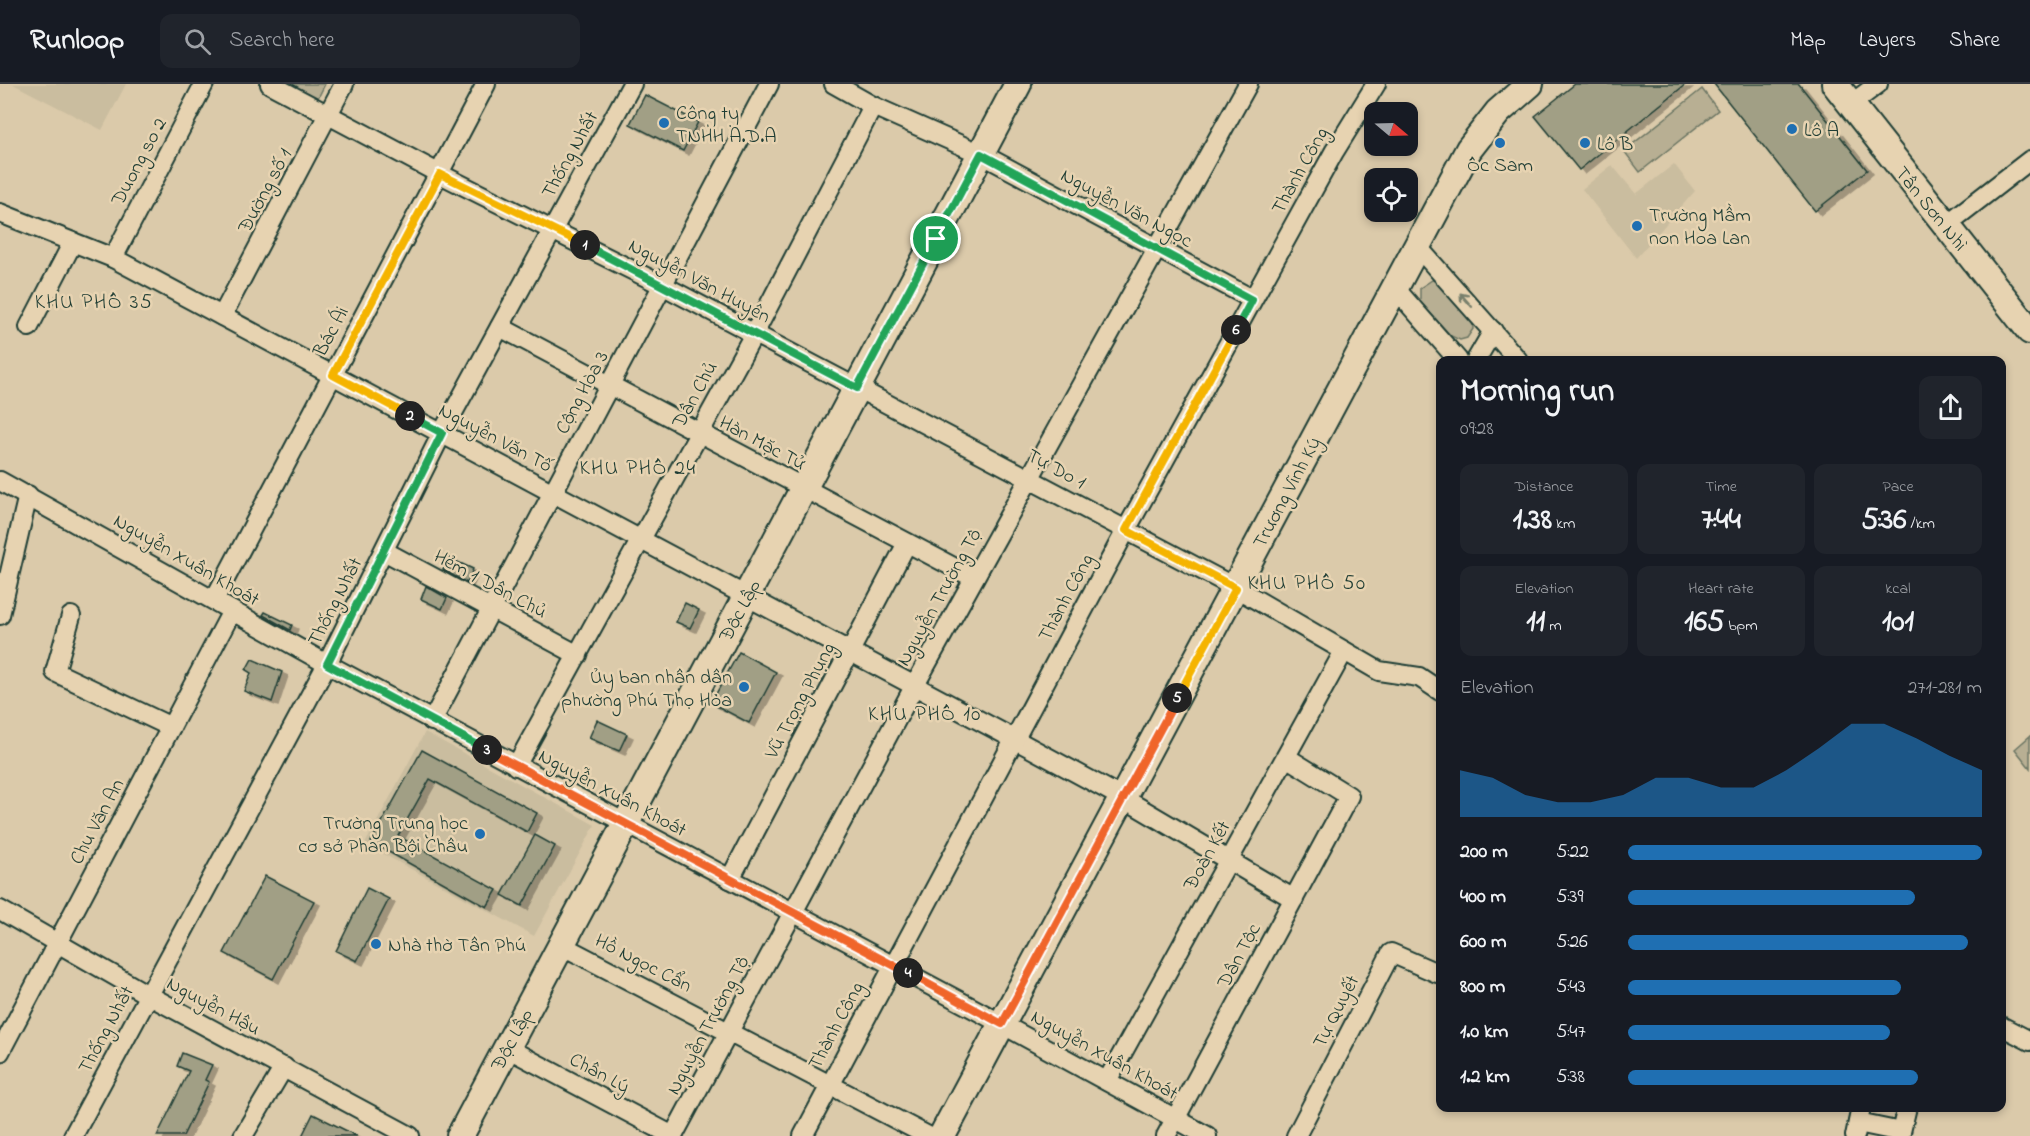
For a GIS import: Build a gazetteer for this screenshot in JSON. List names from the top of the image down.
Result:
{
  "streets": {
    "street": [
      "Thống Nhất",
      "Duong so 2",
      "Thành Công",
      "Đường số 1",
      "Nguyễn Văn Ngọc",
      "Tân Sơn Nhì",
      "Nguyễn Văn Huyên",
      "Bác Ái",
      "Cộng Hòa 3",
      "Dân Chủ",
      "Nguyễn Văn Tố",
      "Hàn Mặc Tử",
      "Tự Do 1",
      "Trương Vĩnh Ký",
      "Nguyễn Xuân Khoát",
      "Hẻm 1 Dân Chủ",
      "Nguyễn Trường Tộ",
      "Độc Lập",
      "Vũ Trọng Phụng",
      "Chu Văn An",
      "Đoàn Kết",
      "Dân Tộc",
      "Hồ Ngọc Cẩn",
      "Nguyễn Hậu",
      "Tự Quyết",
      "Chân Lý"
    ]
  },
  "crossings": [
    ["Thống Nhất", "Nguyễn Văn Huyên"],
    ["Thống Nhất", "Nguyễn Văn Tố"],
    ["Thống Nhất", "Hàn Mặc Tử"],
    ["Thống Nhất", "Nguyễn Xuân Khoát"],
    ["Thống Nhất", "Hẻm 1 Dân Chủ"],
    ["Thống Nhất", "Nguyễn Hậu"],
    ["Duong so 2", "Nguyễn Văn Tố"],
    ["Thành Công", "Nguyễn Văn Ngọc"],
    ["Thành Công", "Nguyễn Văn Tố"],
    ["Thành Công", "Tự Do 1"],
    ["Thành Công", "Nguyễn Xuân Khoát"],
    ["Thành Công", "Hồ Ngọc Cẩn"],
    ["Đường số 1", "Nguyễn Văn Huyên"],
    ["Đường số 1", "Nguyễn Văn Tố"],
    ["Nguyễn Văn Ngọc", "Dân Chủ"],
    ["Nguyễn Văn Ngọc", "Nguyễn Trường Tộ"],
    ["Nguyễn Văn Ngọc", "Độc Lập"],
    ["Nguyễn Văn Huyên", "Bác Ái"],
    ["Nguyễn Văn Huyên", "Cộng Hòa 3"],
    ["Nguyễn Văn Huyên", "Dân Chủ"],
    ["Nguyễn Văn Huyên", "Tự Do 1"],
    ["Nguyễn Văn Huyên", "Độc Lập"],
    ["Bác Ái", "Nguyễn Văn Tố"],
    ["Bác Ái", "Nguyễn Xuân Khoát"],
    ["Cộng Hòa 3", "Nguyễn Văn Tố"],
    ["Cộng Hòa 3", "Hàn Mặc Tử"],
    ["Cộng Hòa 3", "Nguyễn Xuân Khoát"],
    ["Cộng Hòa 3", "Hẻm 1 Dân Chủ"],
    ["Dân Chủ", "Nguyễn Văn Tố"],
    ["Dân Chủ", "Hàn Mặc Tử"],
    ["Dân Chủ", "Nguyễn Xuân Khoát"],
    ["Dân Chủ", "Hẻm 1 Dân Chủ"],
    ["Nguyễn Văn Tố", "Trương Vĩnh Ký"],
    ["Nguyễn Văn Tố", "Nguyễn Trường Tộ"],
    ["Nguyễn Văn Tố", "Độc Lập"],
    ["Nguyễn Văn Tố", "Vũ Trọng Phụng"],
    ["Nguyễn Văn Tố", "Đoàn Kết"],
    ["Nguyễn Văn Tố", "Dân Tộc"],
    ["Hàn Mặc Tử", "Nguyễn Trường Tộ"],
    ["Hàn Mặc Tử", "Độc Lập"],
    ["Hàn Mặc Tử", "Vũ Trọng Phụng"],
    ["Tự Do 1", "Trương Vĩnh Ký"],
    ["Tự Do 1", "Nguyễn Trường Tộ"],
    ["Tự Do 1", "Độc Lập"],
    ["Tự Do 1", "Đoàn Kết"],
    ["Trương Vĩnh Ký", "Nguyễn Xuân Khoát"],
    ["Nguyễn Xuân Khoát", "Nguyễn Trường Tộ"],
    ["Nguyễn Xuân Khoát", "Độc Lập"],
    ["Nguyễn Xuân Khoát", "Vũ Trọng Phụng"],
    ["Nguyễn Xuân Khoát", "Chu Văn An"],
    ["Nguyễn Xuân Khoát", "Đoàn Kết"],
    ["Nguyễn Xuân Khoát", "Dân Tộc"],
    ["Nguyễn Trường Tộ", "Hồ Ngọc Cẩn"],
    ["Nguyễn Trường Tộ", "Chân Lý"],
    ["Độc Lập", "Hồ Ngọc Cẩn"],
    ["Độc Lập", "Chân Lý"],
    ["Chu Văn An", "Nguyễn Hậu"],
    ["Đoàn Kết", "Dân Tộc"]
  ],
  "districts": [
    "KHU PHỐ 35",
    "KHU PHỐ 24",
    "KHU PHỐ 50",
    "KHU PHỐ 10"
  ],
  "places": [
    "Công ty TNHH A.D.A",
    "Lô A",
    "Ốc Sam",
    "Lô B",
    "Trường Mầm non Hoa Lan",
    "Ủy ban nhân dân phường Phú Thọ Hòa",
    "Trường Trung học cơ sở Phan Bội Châu",
    "Nhà thờ Tân Phú"
  ],
  "north": "right",
  "page": {
    "header": "Runloop",
    "search": "Search here",
    "nav": ["Map", "Layers", "Share"],
    "pins": [
      "1",
      "6",
      "2",
      "5",
      "3",
      "4"
    ],
    "heading": ["Morning run", "09:28"],
    "stats": [
      ["Distance", "1.38 km"],
      ["Time", "7:44"],
      ["Pace", "5:36 /km"],
      ["Elevation", "11 m"],
      ["Heart rate", "165 bpm"],
      ["kcal", "101"]
    ],
    "chart": ["Elevation", "271–281 m"],
    "list": [
      {
        "name": "200 m",
        "note": "5:22"
      },
      {
        "name": "400 m",
        "note": "5:39"
      },
      {
        "name": "600 m",
        "note": "5:26"
      },
      {
        "name": "800 m",
        "note": "5:43"
      },
      {
        "name": "1.0 km",
        "note": "5:47"
      },
      {
        "name": "1.2 km",
        "note": "5:38"
      }
    ]
  }
}
